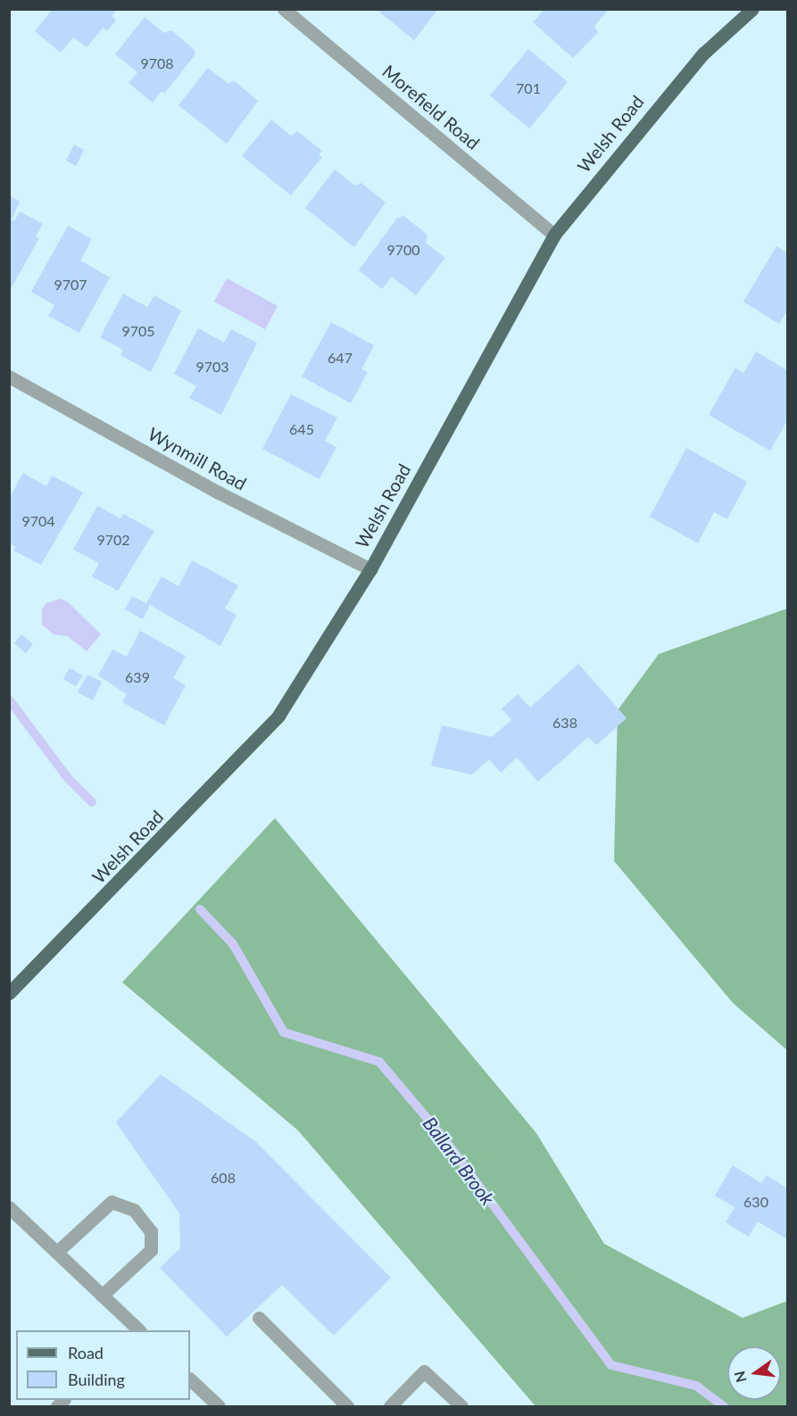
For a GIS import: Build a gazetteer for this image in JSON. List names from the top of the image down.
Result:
{
  "streets": {
    "main road": ["Welsh Road"],
    "street": ["Morefield Road", "Wynmill Road"]
  },
  "crossings": [
    ["Morefield Road", "Welsh Road"],
    ["Welsh Road", "Wynmill Road"]
  ],
  "water": ["Ballard Brook"],
  "house_numbers": [
    "9708",
    "701",
    "9700",
    "9707",
    "9705",
    "647",
    "9703",
    "645",
    "9704",
    "9702",
    "639",
    "638",
    "608",
    "630"
  ],
  "legend": ["Road", "Building"],
  "north": "left"
}
